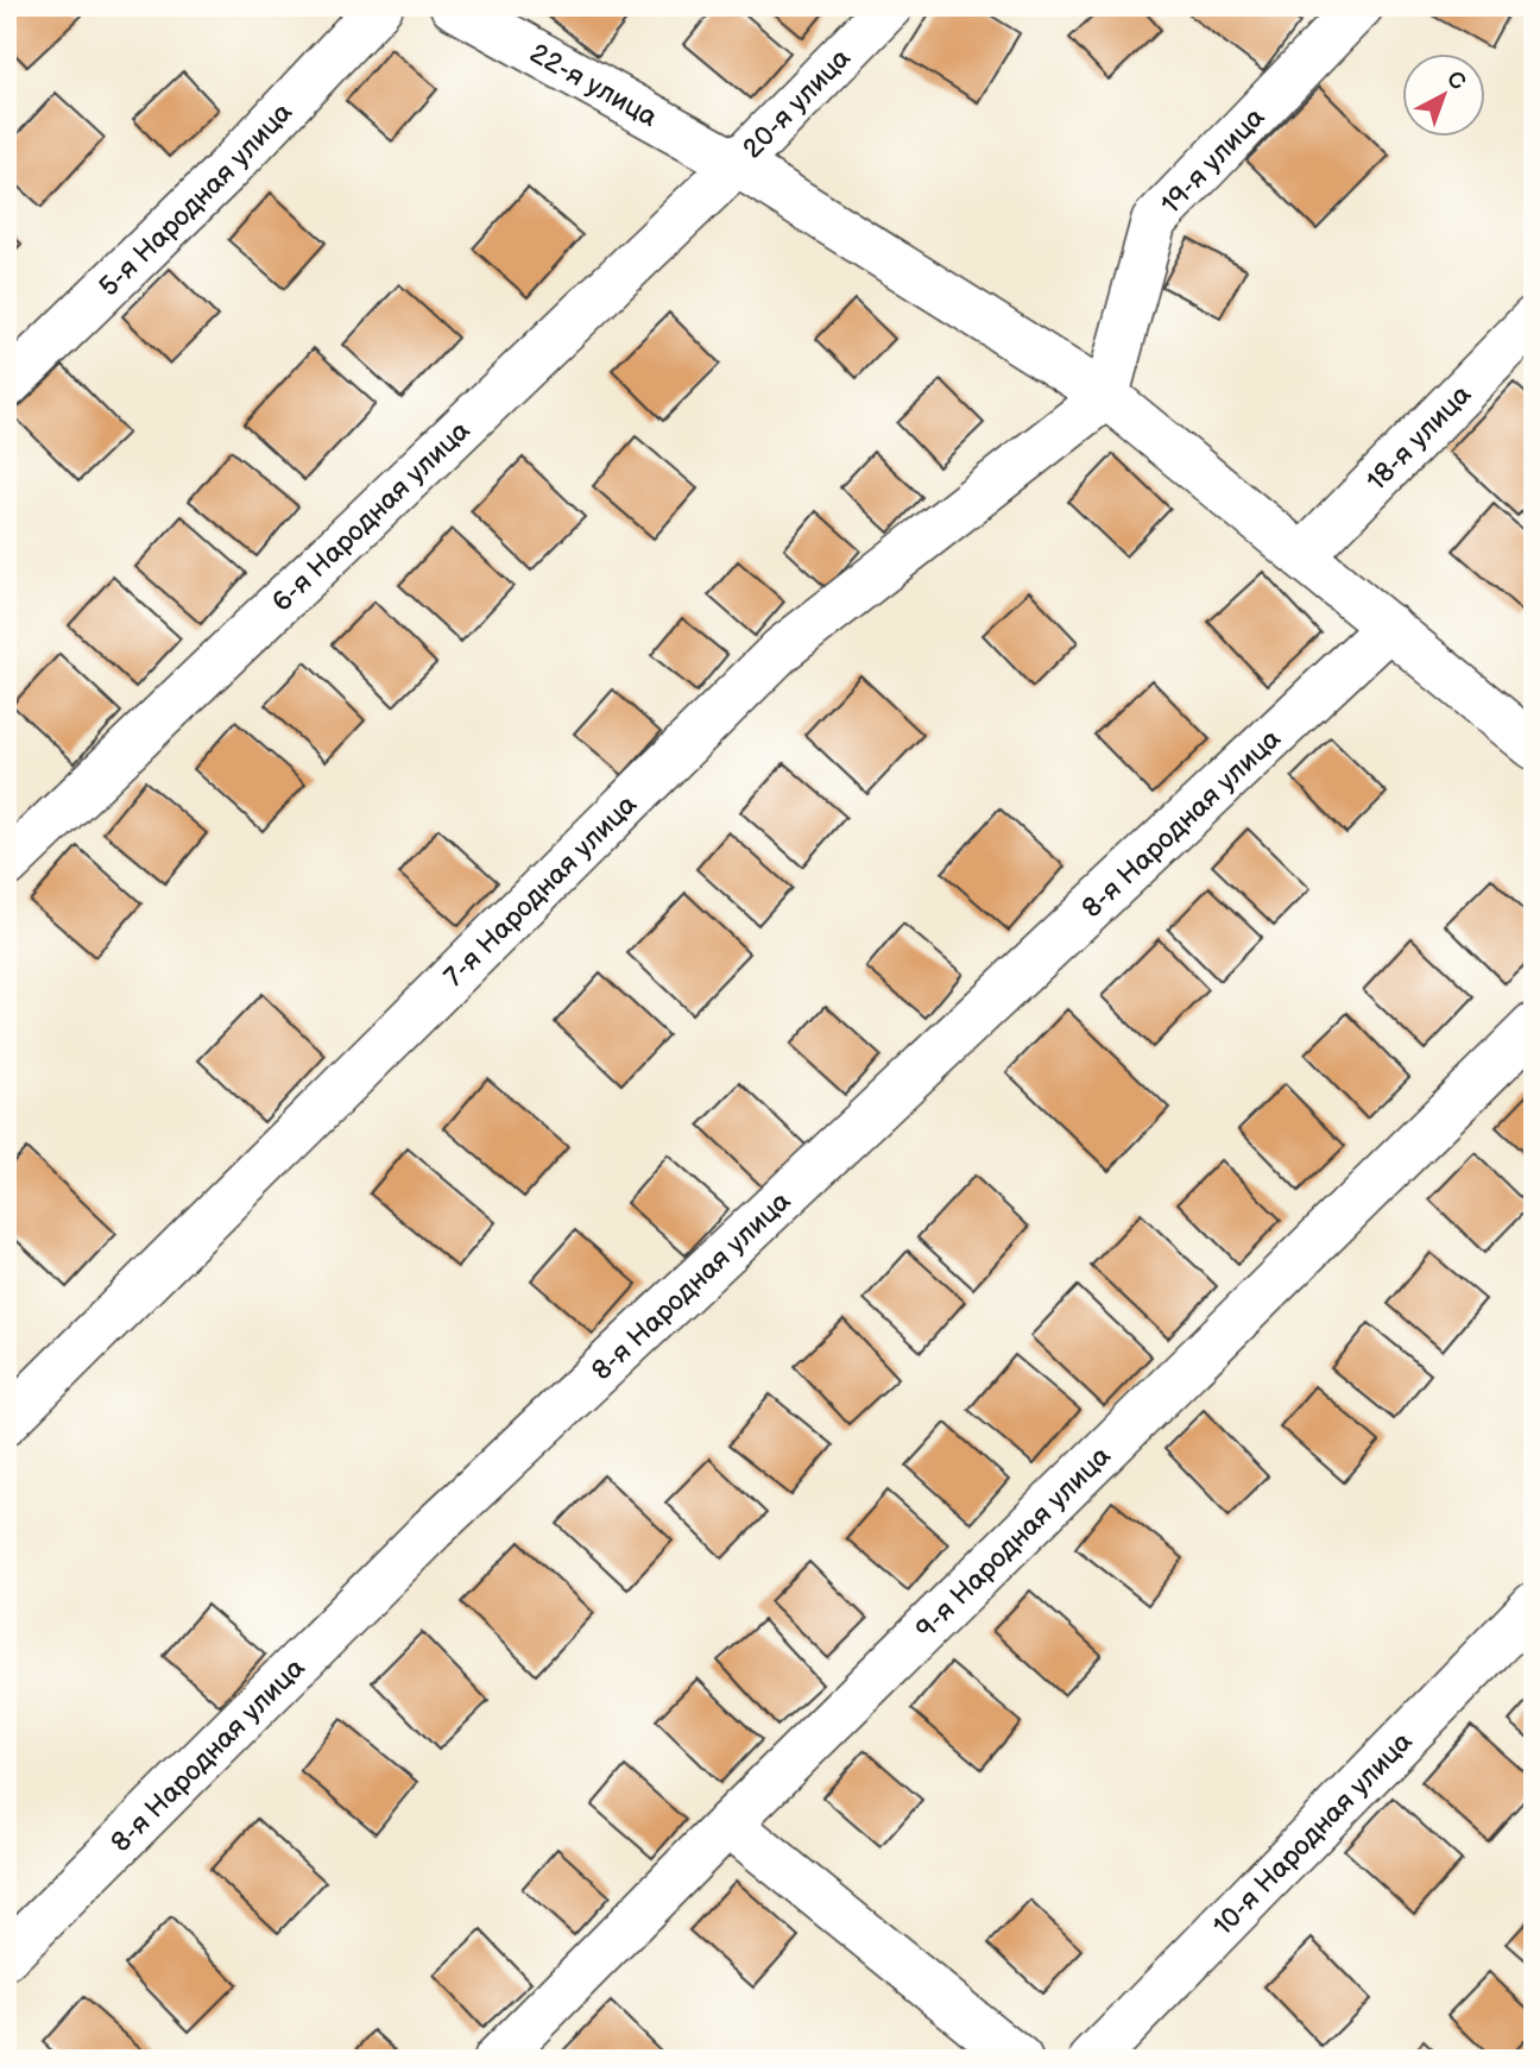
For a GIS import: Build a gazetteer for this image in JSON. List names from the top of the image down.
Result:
{
  "streets": {
    "street": [
      "22-я улица",
      "20-я улица",
      "19-я улица",
      "5-я Народная улица",
      "18-я улица",
      "6-я Народная улица",
      "8-я Народная улица",
      "7-я Народная улица",
      "9-я Народная улица",
      "10-я Народная улица"
    ]
  },
  "crossings": [
    ["22-я улица", "20-я улица"],
    ["22-я улица", "19-я улица"],
    ["22-я улица", "18-я улица"],
    ["22-я улица", "6-я Народная улица"],
    ["22-я улица", "8-я Народная улица"],
    ["22-я улица", "7-я Народная улица"],
    ["20-я улица", "6-я Народная улица"],
    ["19-я улица", "7-я Народная улица"]
  ],
  "north": "top right"
}
